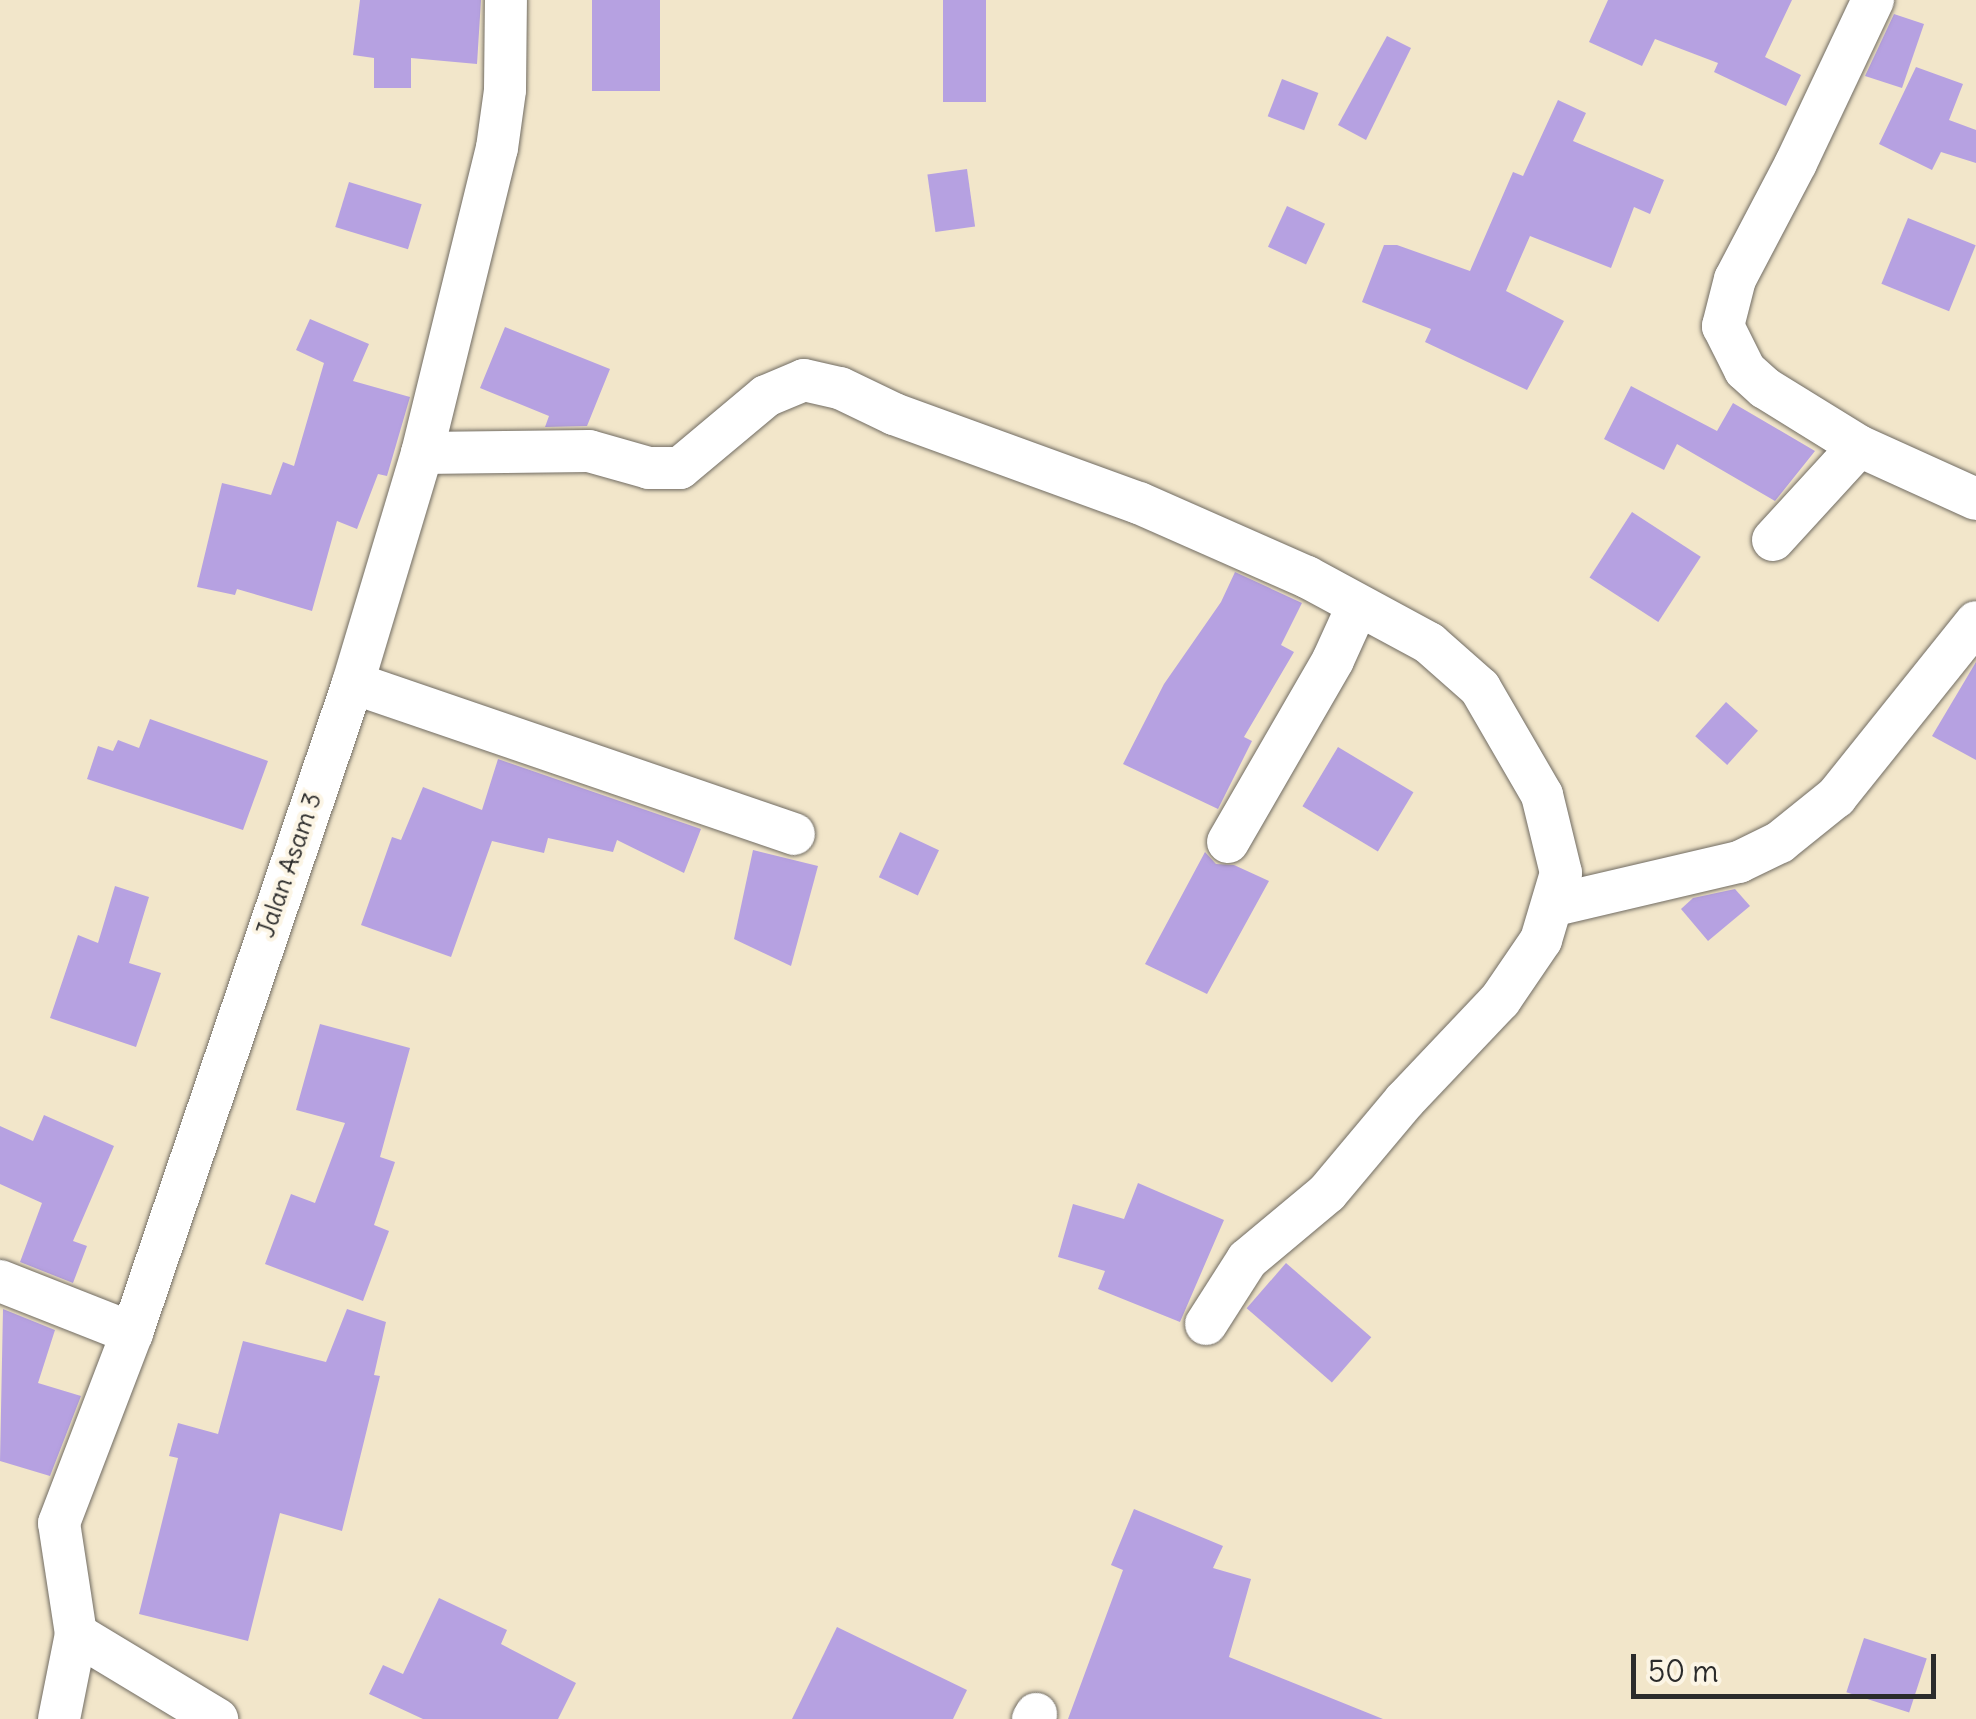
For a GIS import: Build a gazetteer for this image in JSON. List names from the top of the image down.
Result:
{
  "streets": {
    "street": ["Jalan Asam 3"]
  },
  "scale_bar": "50 m"
}
